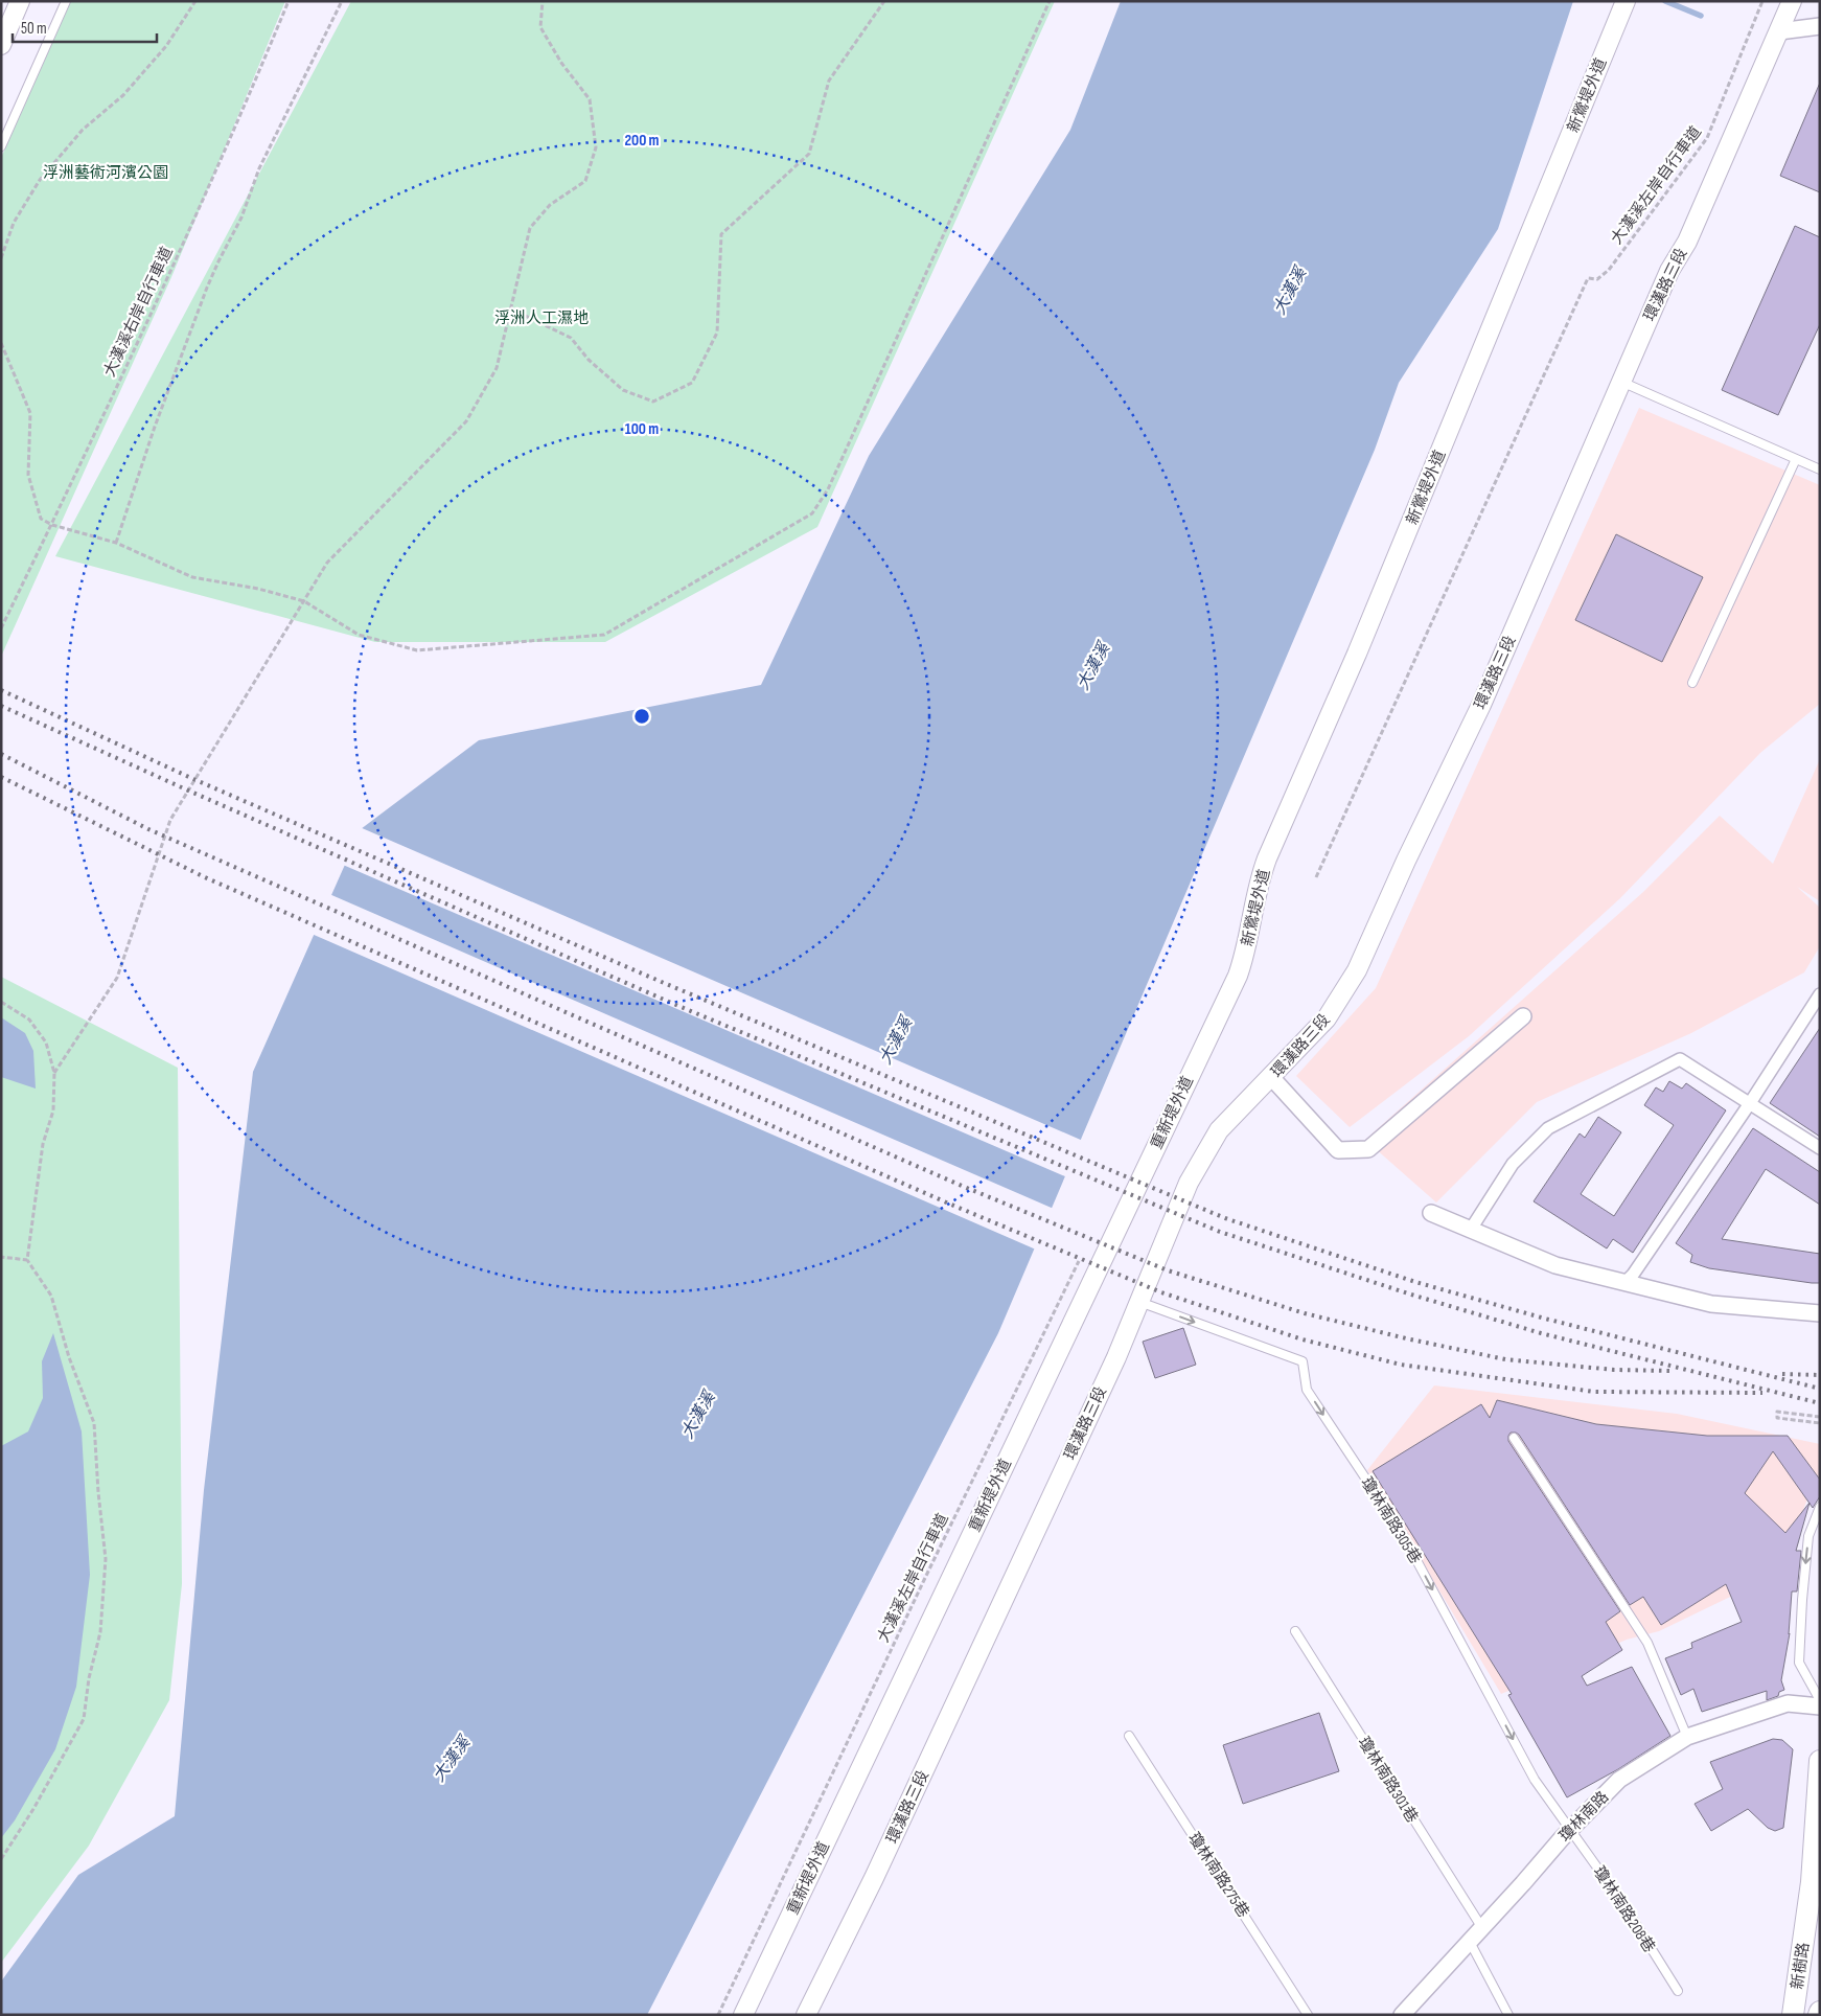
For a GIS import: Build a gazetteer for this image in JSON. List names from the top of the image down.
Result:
{
  "streets": {
    "main road": ["新樹路"],
    "street": [
      "新鶯堤外道",
      "環漢路三段",
      "重新堤外道",
      "瓊林南路"
    ],
    "lane": [
      "瓊林南路305巷",
      "瓊林南路301巷",
      "瓊林南路275巷",
      "瓊林南路208巷"
    ],
    "path": ["大漢溪左岸自行車道", "大漢溪右岸自行車道"]
  },
  "crossings": [
    ["新鶯堤外道", "重新堤外道"],
    ["環漢路三段", "瓊林南路305巷"],
    ["瓊林南路305巷", "瓊林南路"],
    ["瓊林南路305巷", "瓊林南路208巷"],
    ["瓊林南路301巷", "瓊林南路"],
    ["瓊林南路", "瓊林南路208巷"]
  ],
  "one_way": ["瓊林南路305巷"],
  "water": ["大漢溪"],
  "parks": ["浮洲藝術河濱公園", "浮洲人工濕地"],
  "scale_bar": "50 m",
  "rings": ["200 m", "100 m"]
}
